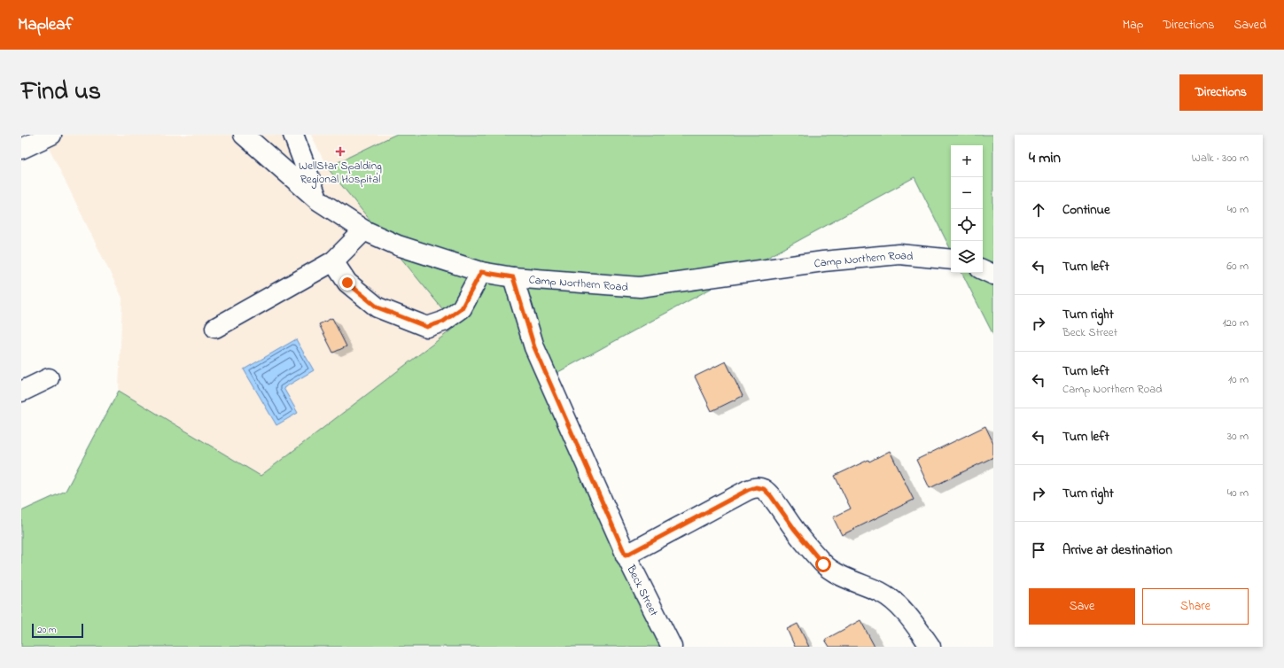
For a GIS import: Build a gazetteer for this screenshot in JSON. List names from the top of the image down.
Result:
{
  "streets": {
    "street": ["Camp Northern Road", "Beck Street"]
  },
  "crossings": [
    ["Camp Northern Road", "Beck Street"]
  ],
  "places": {
    "health": ["WellStar Spalding Regional Hospital"]
  },
  "scale_bar": "20 m",
  "page": {
    "header": "Mapleaf",
    "nav": ["Map", "Directions", "Saved"],
    "title": "Find us",
    "buttons": [
      "Directions",
      ["Save", "Share"]
    ],
    "heading": ["4 min", "Walk · 300 m"],
    "map_buttons": ["+", "−"],
    "list": [
      ["Continue", "40 m"],
      ["Turn left", "60 m"],
      ["Turn right", "Beck Street", "120 m"],
      ["Turn left", "Camp Northern Road", "10 m"],
      ["Turn left", "30 m"],
      ["Turn right", "40 m"],
      "Arrive at destination"
    ],
    "scale": "20 m"
  }
}
